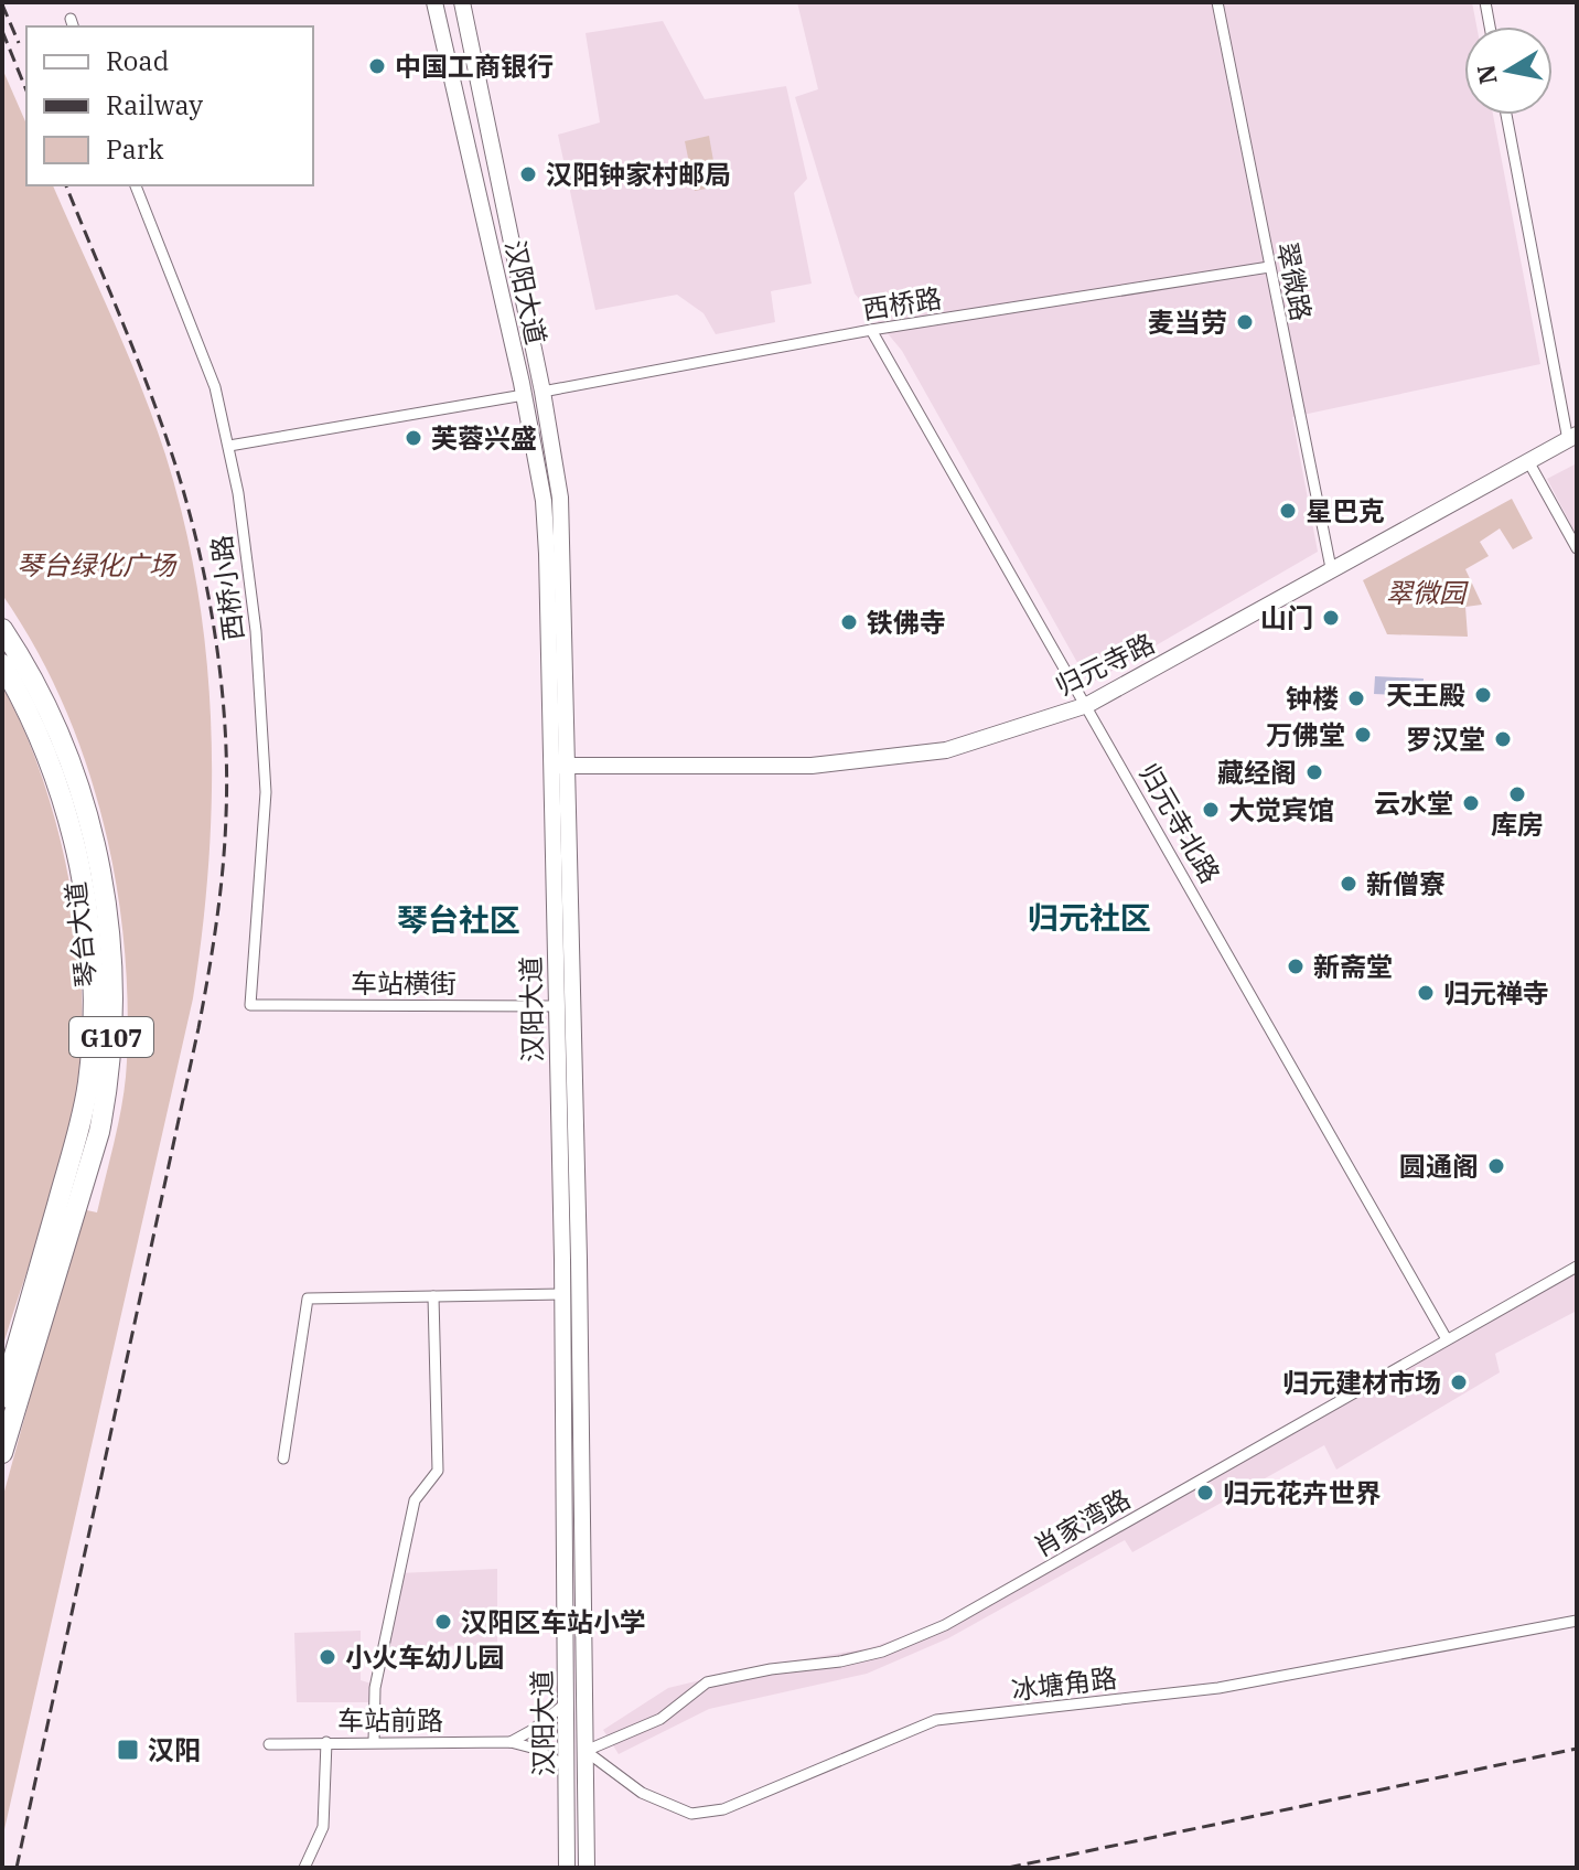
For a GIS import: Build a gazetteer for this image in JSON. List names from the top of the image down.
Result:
{
  "streets": {
    "highway": ["琴台大道", "G107"],
    "main road": ["汉阳大道", "归元寺路"],
    "street": [
      "翠微路",
      "西桥路",
      "西桥小路",
      "归元寺北路",
      "车站横街",
      "肖家湾路",
      "冰塘角路",
      "车站前路"
    ]
  },
  "crossings": [
    ["翠微路", "西桥路"],
    ["翠微路", "归元寺路"],
    ["汉阳大道", "西桥路"],
    ["汉阳大道", "归元寺路"],
    ["汉阳大道", "车站横街"],
    ["汉阳大道", "肖家湾路"],
    ["汉阳大道", "冰塘角路"],
    ["西桥路", "归元寺北路"],
    ["西桥小路", "车站横街"],
    ["归元寺路", "归元寺北路"],
    ["归元寺北路", "肖家湾路"],
    ["肖家湾路", "冰塘角路"]
  ],
  "districts": ["归元社区", "琴台社区"],
  "parks": ["琴台绿化广场", "翠微园"],
  "places": {
    "other": [
      "中国工商银行",
      "汉阳钟家村邮局",
      "麦当劳",
      "芙蓉兴盛",
      "星巴克",
      "山门",
      "铁佛寺",
      "天王殿",
      "钟楼",
      "万佛堂",
      "罗汉堂",
      "藏经阁",
      "库房",
      "云水堂",
      "大觉宾馆",
      "新僧寮",
      "新斋堂",
      "归元禅寺",
      "圆通阁",
      "归元建材市场",
      "归元花卉世界",
      "汉阳区车站小学",
      "小火车幼儿园"
    ],
    "transit": ["汉阳"]
  },
  "legend": ["Road", "Railway", "Park"],
  "north": "left"
}
